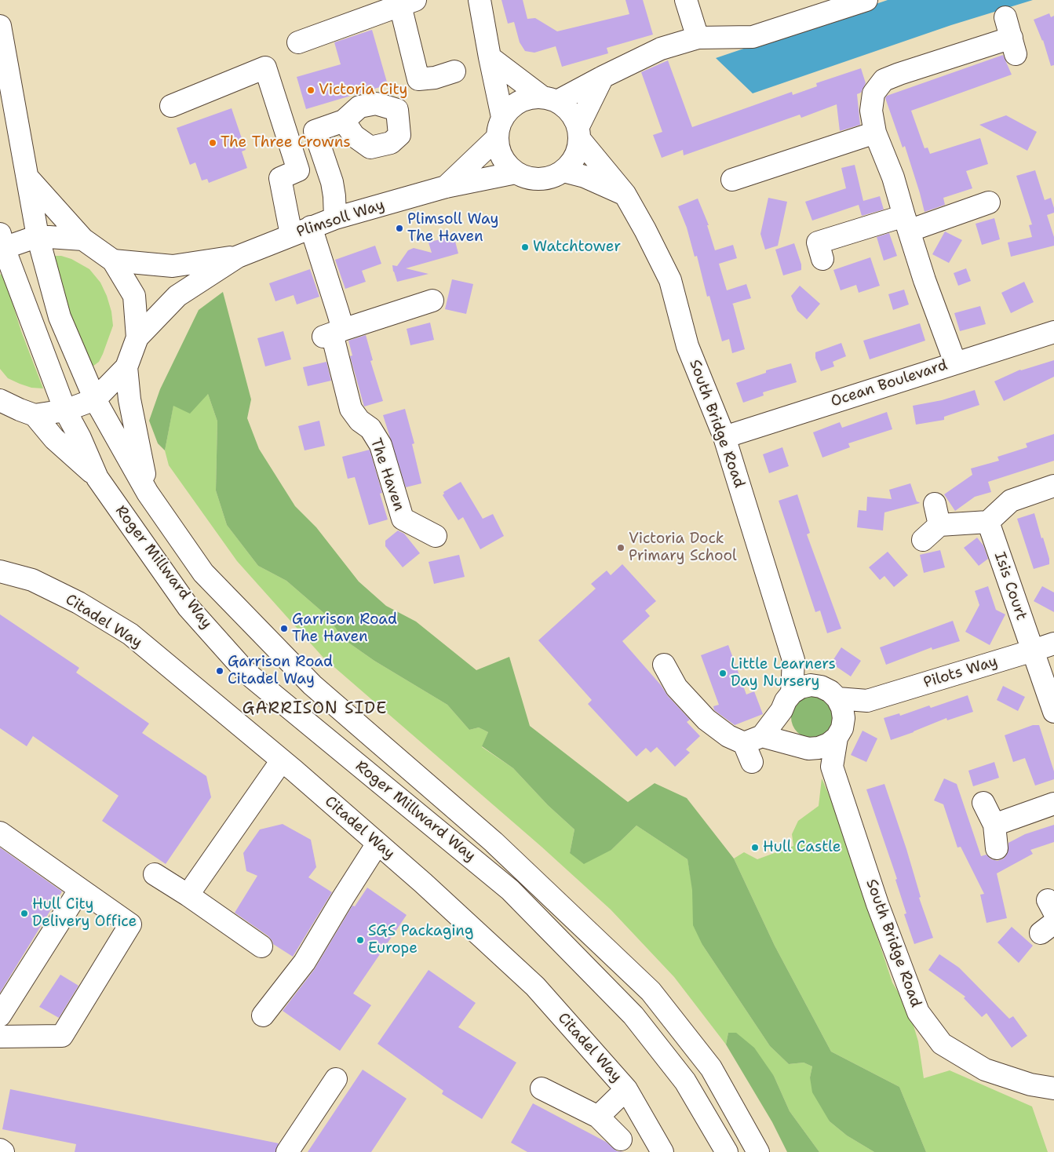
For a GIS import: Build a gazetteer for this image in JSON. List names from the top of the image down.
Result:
{
  "streets": {
    "main road": [
      "Plimsoll Way",
      "Ocean Boulevard",
      "South Bridge Road",
      "The Haven",
      "Roger Millward Way",
      "Isis Court",
      "Citadel Way",
      "Pilots Way"
    ]
  },
  "crossings": [
    ["Plimsoll Way", "South Bridge Road"],
    ["Plimsoll Way", "The Haven"],
    ["Ocean Boulevard", "South Bridge Road"],
    ["South Bridge Road", "Pilots Way"],
    ["Isis Court", "Pilots Way"]
  ],
  "districts": ["GARRISON SIDE"],
  "places": [
    "Victoria City",
    "The Three Crowns",
    "Plimsoll Way The Haven",
    "Watchtower",
    "Victoria Dock Primary School",
    "Garrison Road The Haven",
    "Garrison Road Citadel Way",
    "Little Learners Day Nursery",
    "Hull Castle",
    "Hull City Delivery Office",
    "SGS Packaging Europe"
  ]
}
